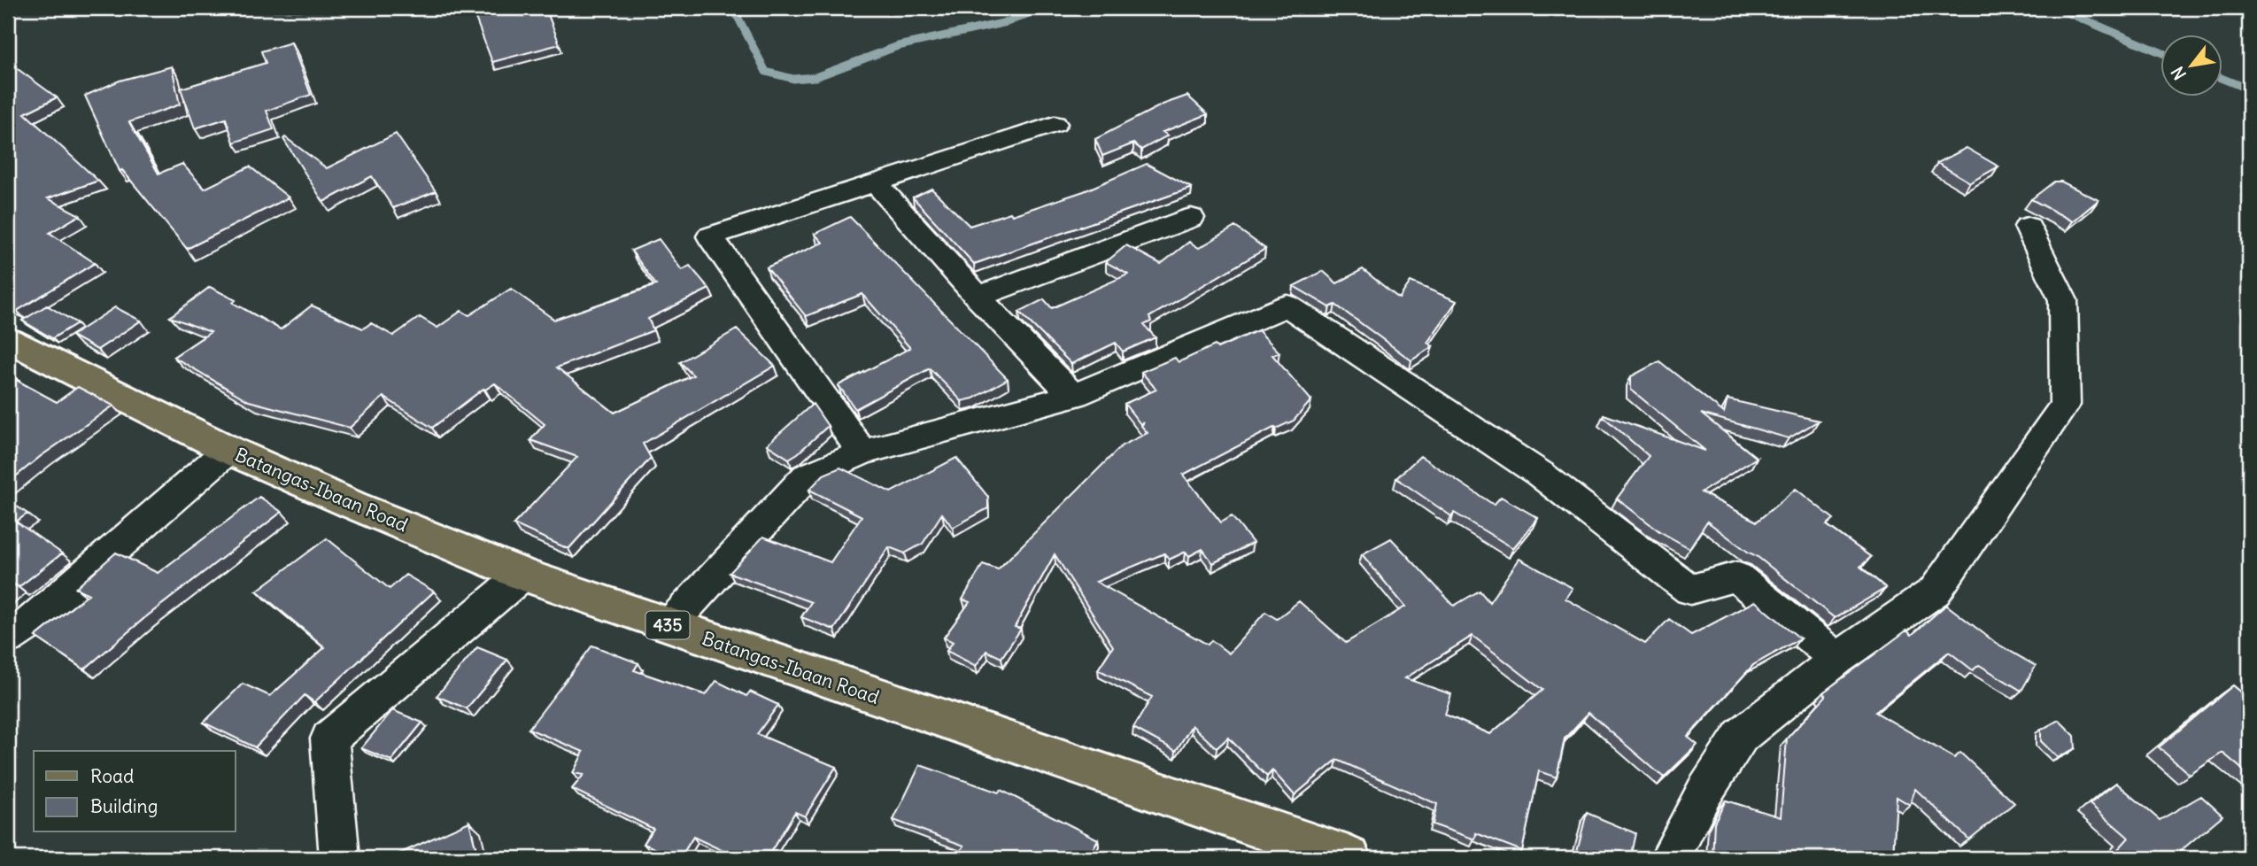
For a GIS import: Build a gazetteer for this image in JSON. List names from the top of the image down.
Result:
{
  "streets": {
    "main road": ["Batangas-Ibaan Road", "435"]
  },
  "legend": ["Road", "Building"],
  "north": "bottom left"
}
